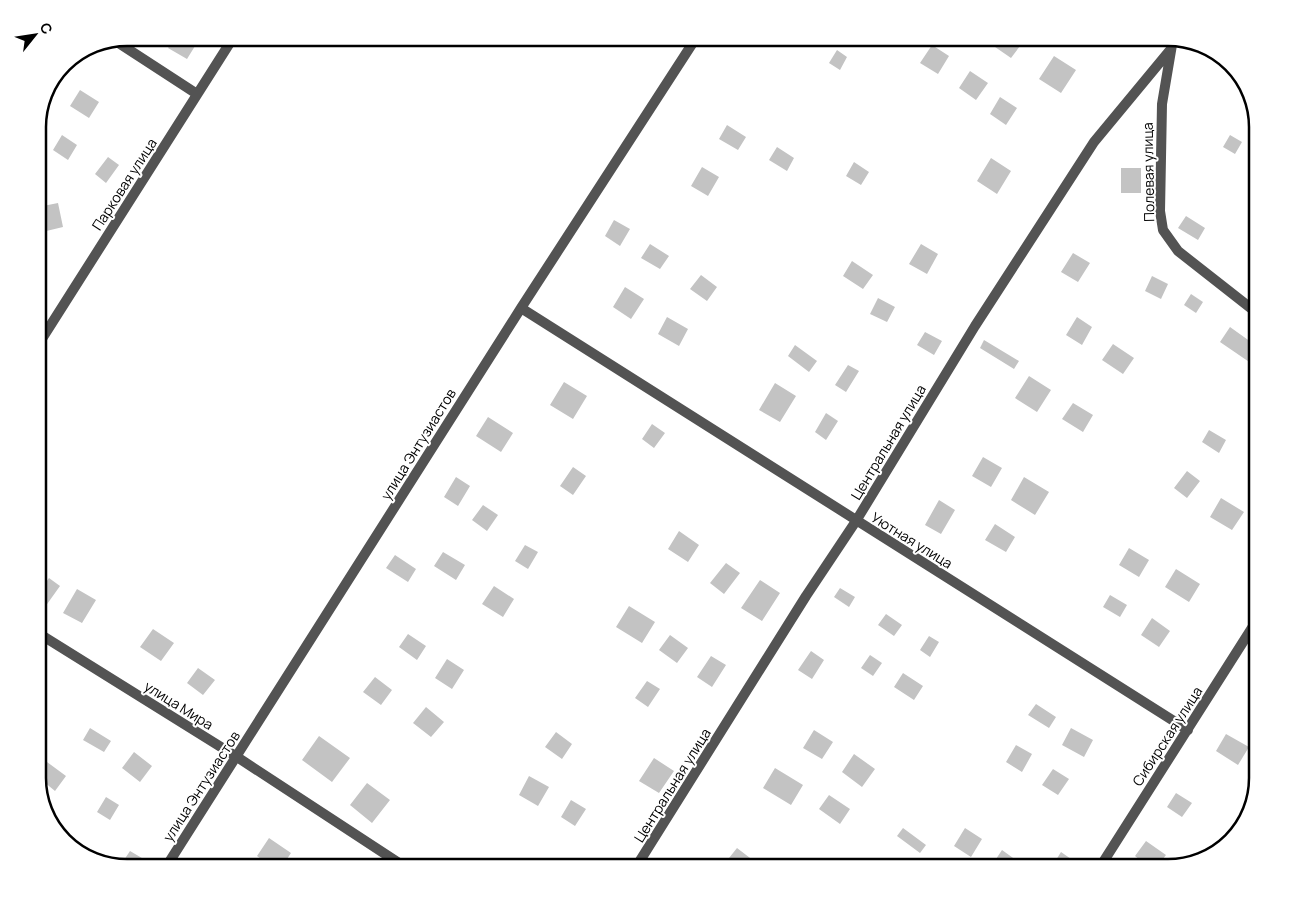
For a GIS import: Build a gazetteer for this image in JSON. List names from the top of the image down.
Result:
{
  "streets": {
    "street": [
      "Полевая улица",
      "Парковая улица",
      "Центральная улица",
      "улица Энтузиастов",
      "Уютная улица",
      "улица Мира",
      "Сибирская улица"
    ]
  },
  "crossings": [
    ["Центральная улица", "Уютная улица"],
    ["улица Энтузиастов", "Уютная улица"],
    ["улица Энтузиастов", "улица Мира"],
    ["Уютная улица", "Сибирская улица"]
  ],
  "north": "top right"
}
